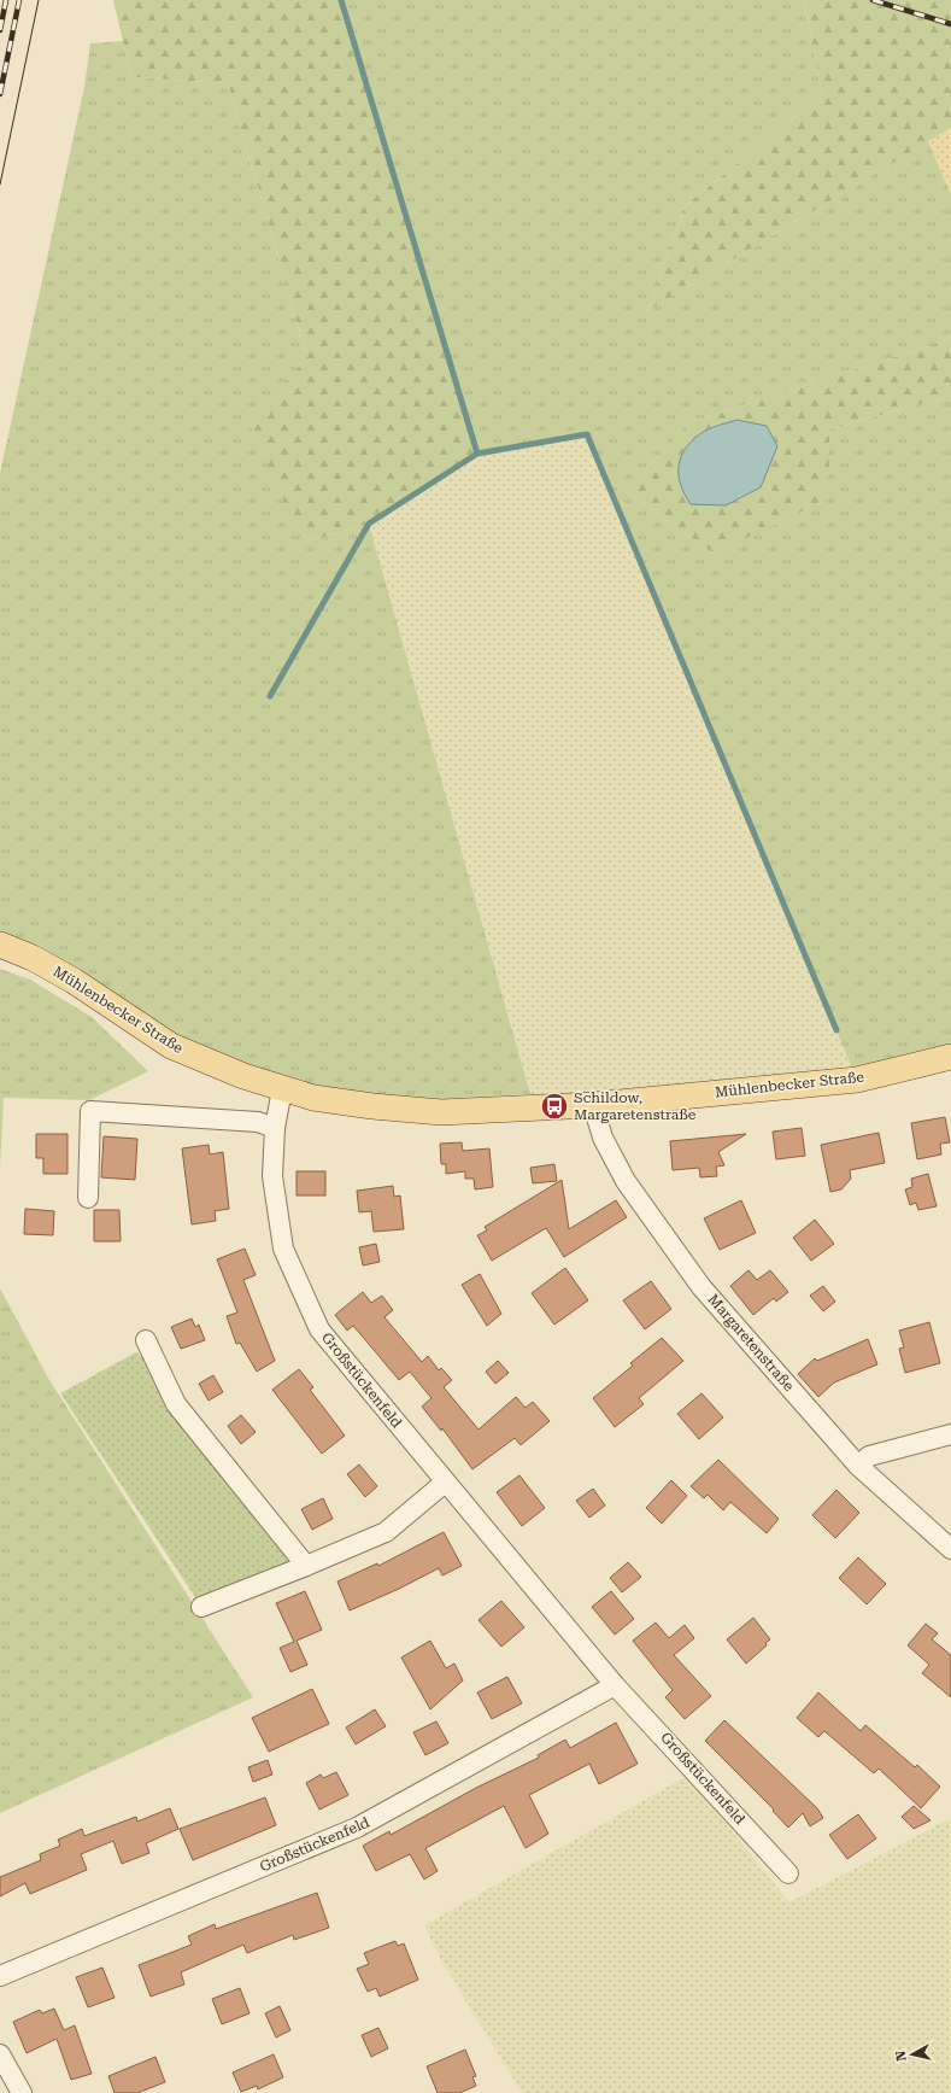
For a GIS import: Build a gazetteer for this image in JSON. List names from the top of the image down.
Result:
{
  "streets": {
    "main road": ["Mühlenbecker Straße"],
    "street": ["Margaretenstraße", "Großstückenfeld"]
  },
  "crossings": [
    ["Mühlenbecker Straße", "Margaretenstraße"],
    ["Mühlenbecker Straße", "Großstückenfeld"]
  ],
  "places": {
    "bus stop": ["Schildow, Margaretenstraße"]
  },
  "north": "left"
}
